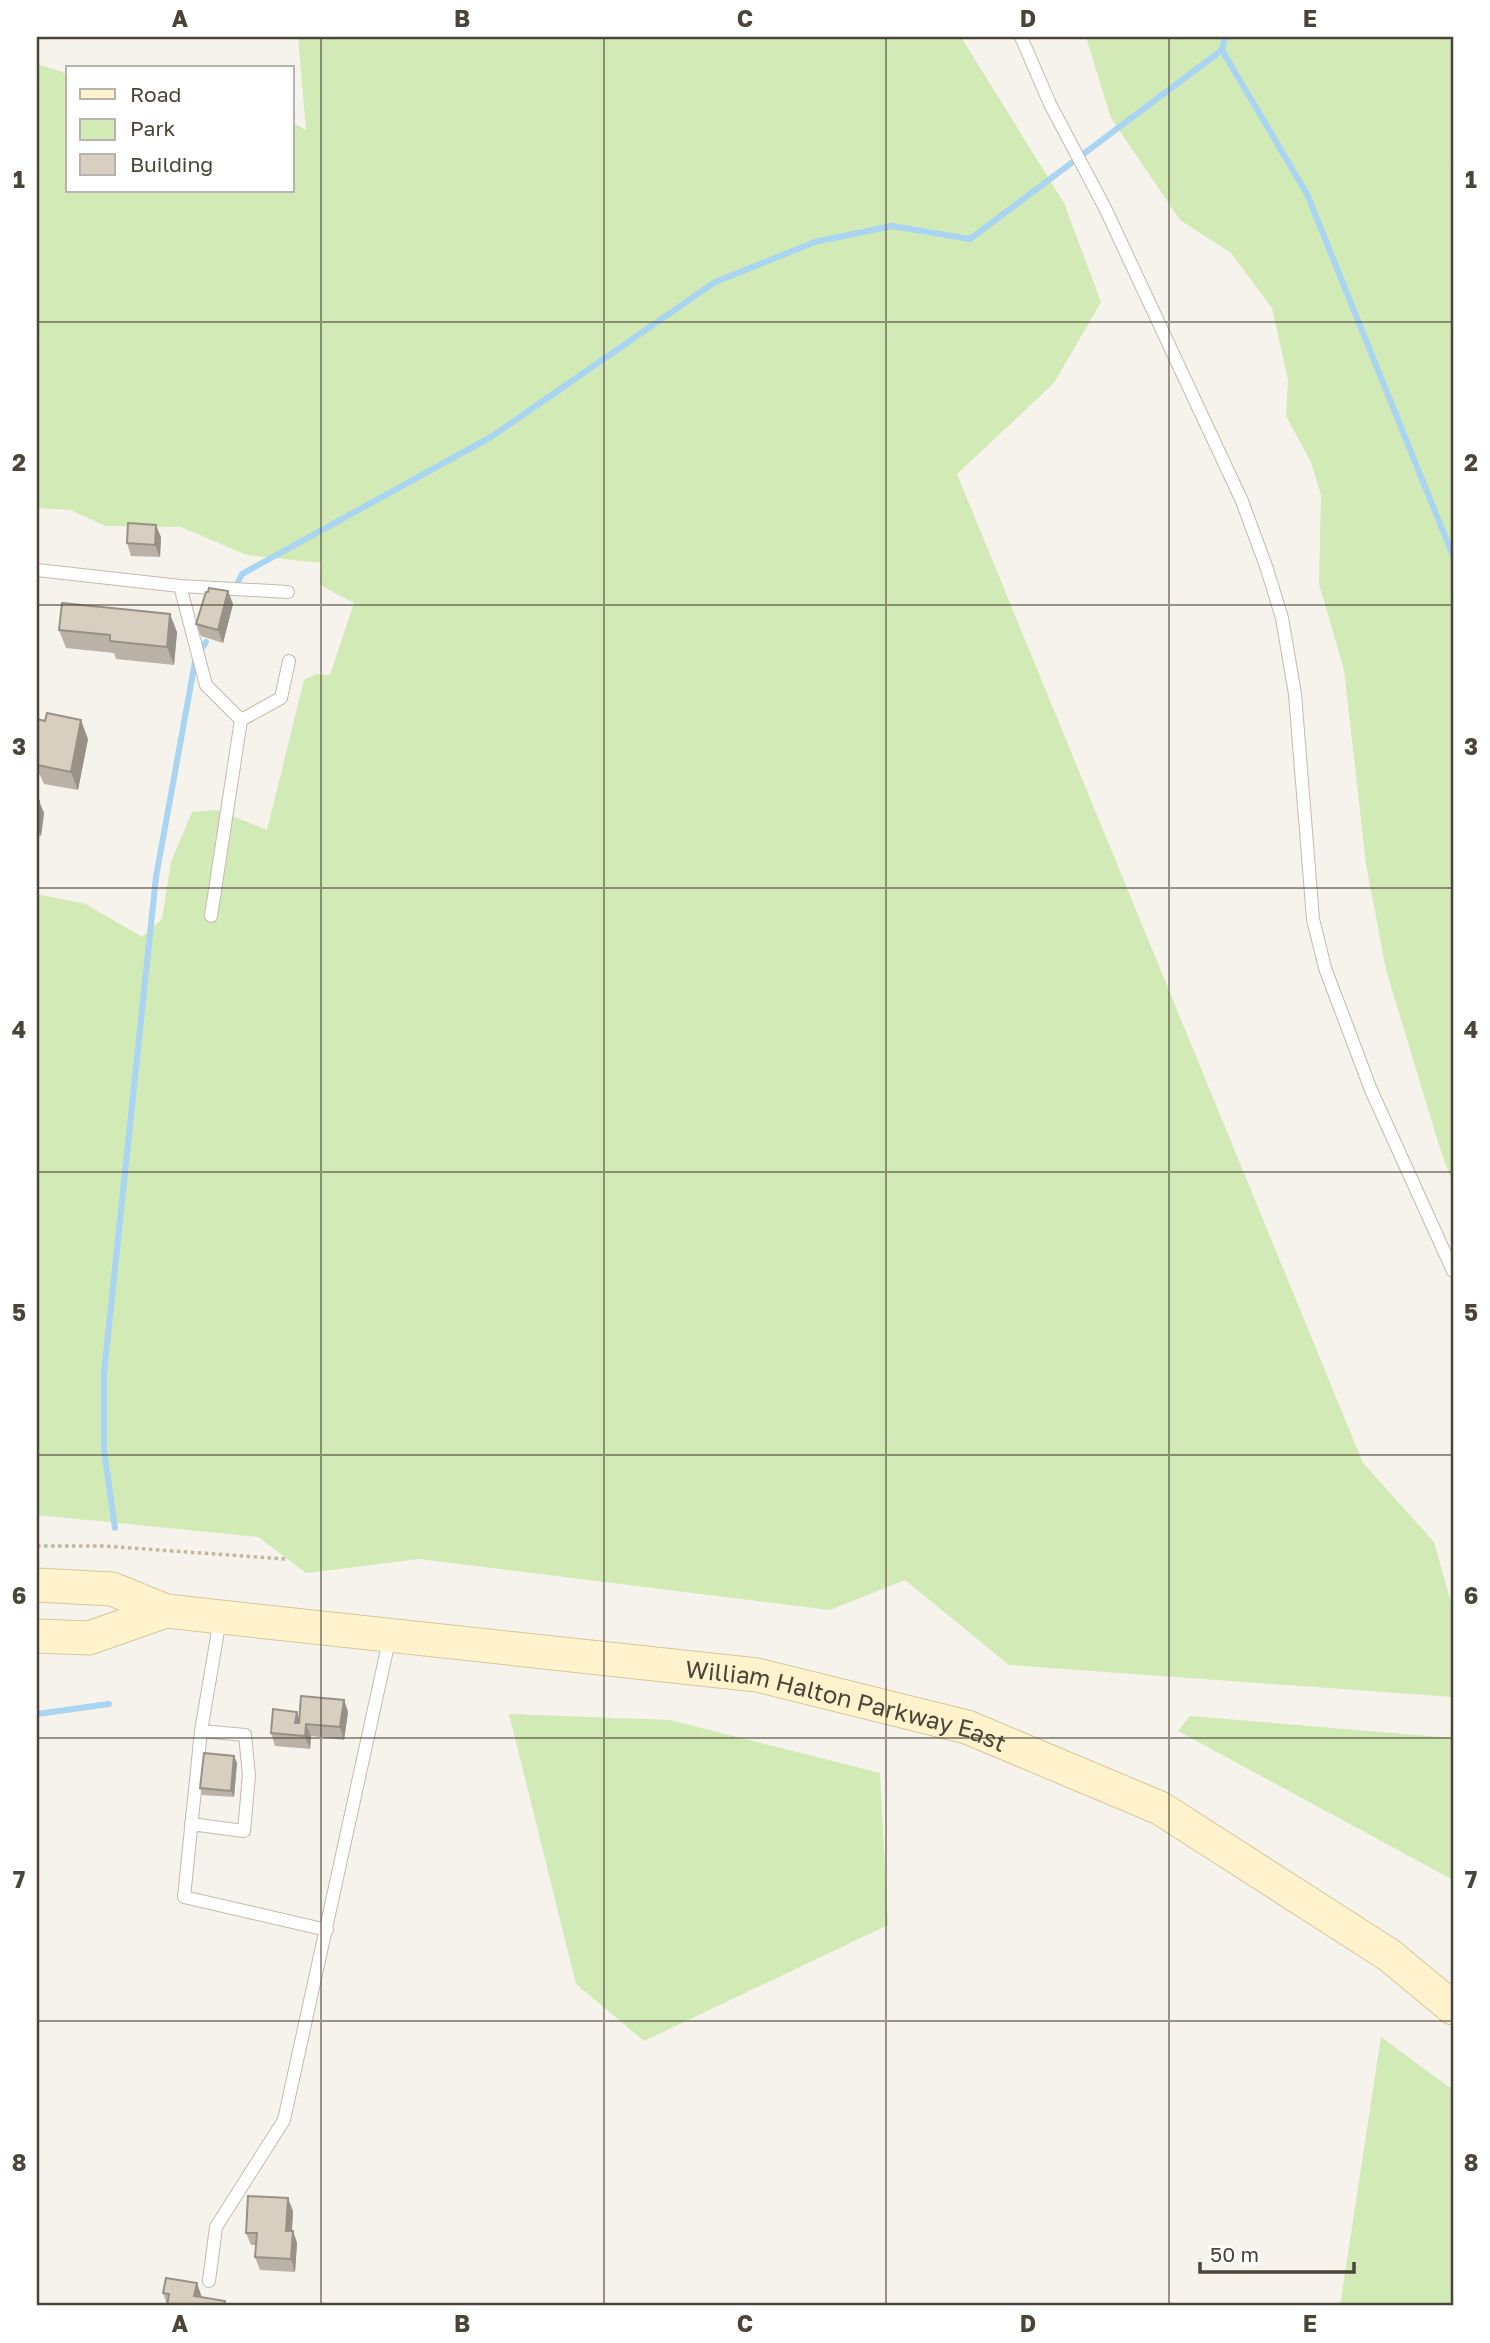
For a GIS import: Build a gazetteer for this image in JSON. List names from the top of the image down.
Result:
{
  "streets": {
    "main road": ["William Halton Parkway East"]
  },
  "legend": ["Road", "Park", "Building"],
  "scale_bar": "50 m",
  "grid": {
    "columns": [
      "A",
      "B",
      "C",
      "D",
      "E"
    ],
    "rows": [
      "1",
      "2",
      "3",
      "4",
      "5",
      "6",
      "7",
      "8"
    ]
  }
}
